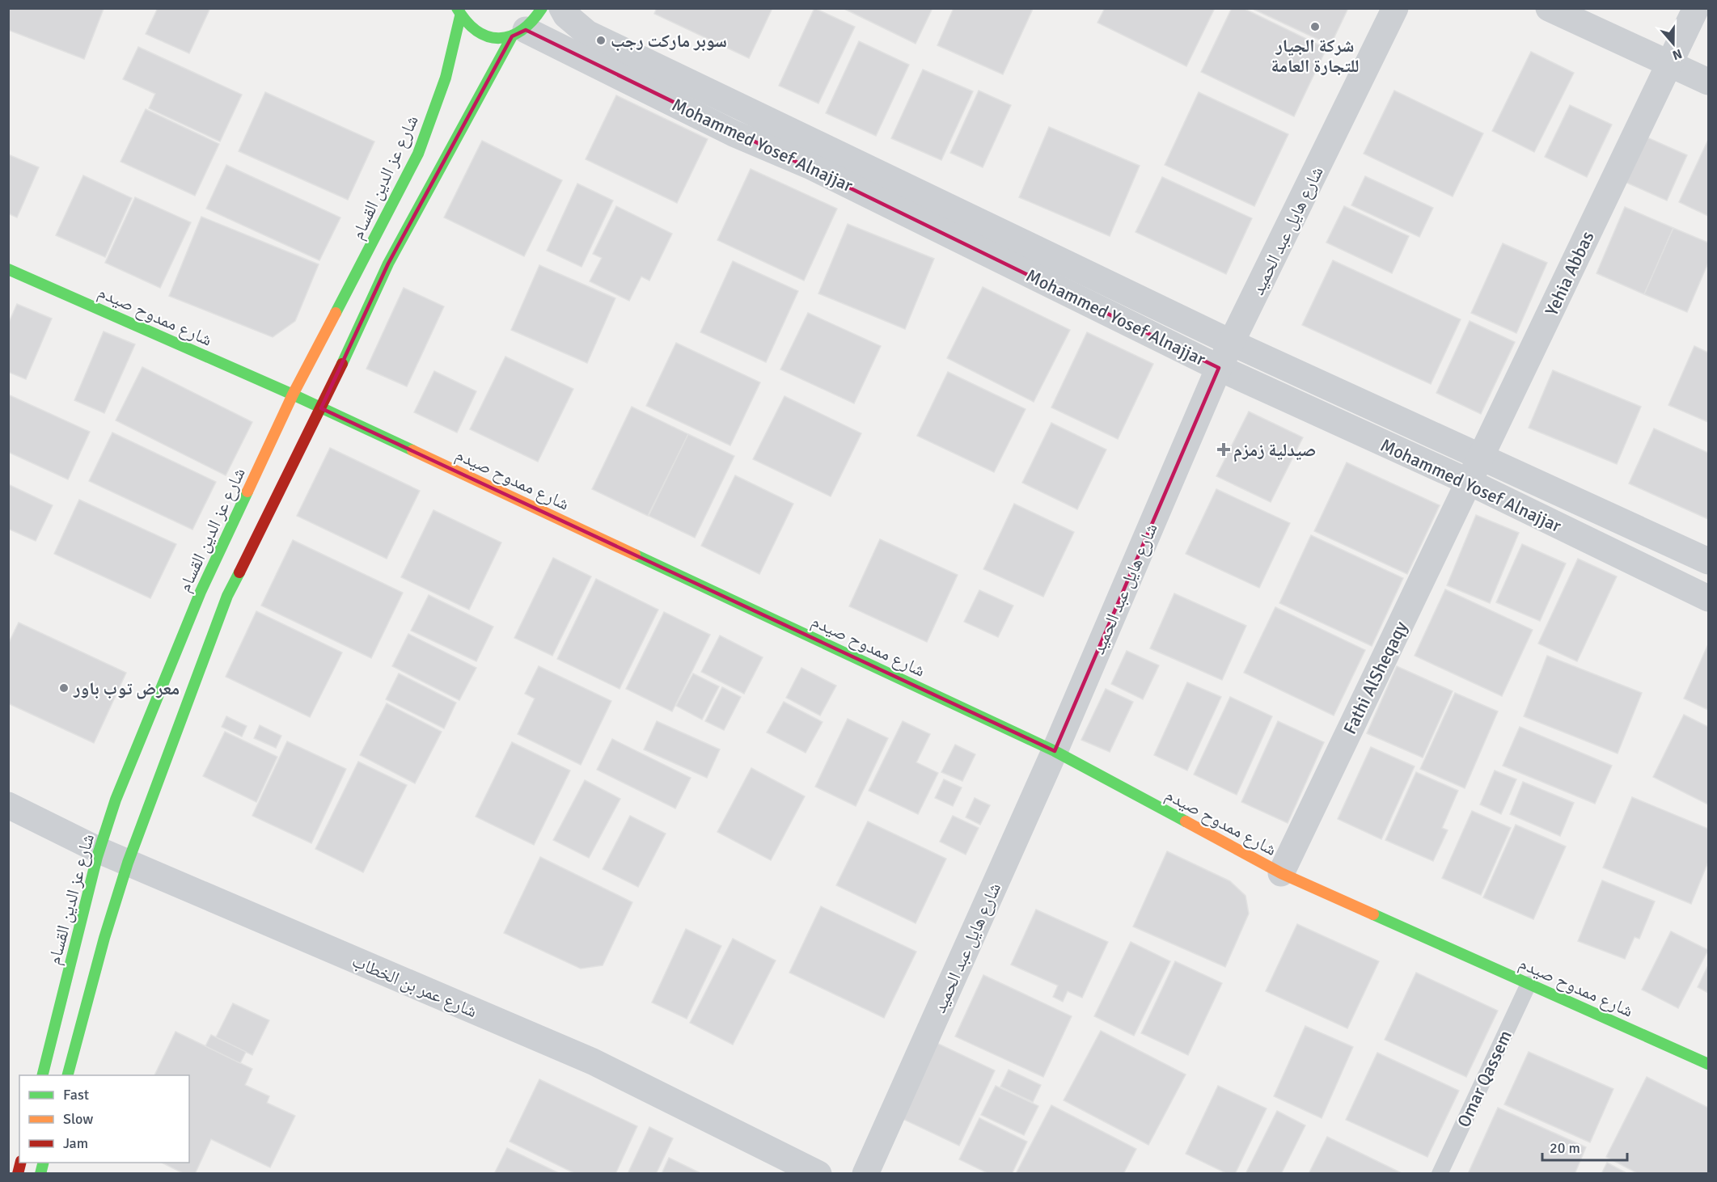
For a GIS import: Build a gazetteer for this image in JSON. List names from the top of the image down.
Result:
{
  "streets": {
    "main road": ["شارع عز الدين القسام", "شارع ممدوح صيدم"],
    "street": [
      "Mohammed Yosef Alnajjar",
      "شارع هايل عبد الحميد",
      "Yehia Abbas",
      "Fathi AlSheqaqy",
      "شارع عمر بن الخطاب"
    ],
    "lane": ["Omar Qassem"]
  },
  "crossings": [
    ["Mohammed Yosef Alnajjar", "شارع عز الدين القسام"],
    ["Mohammed Yosef Alnajjar", "شارع هايل عبد الحميد"],
    ["Mohammed Yosef Alnajjar", "Yehia Abbas"],
    ["Mohammed Yosef Alnajjar", "Fathi AlSheqaqy"],
    ["شارع عز الدين القسام", "شارع ممدوح صيدم"],
    ["شارع عز الدين القسام", "شارع عمر بن الخطاب"],
    ["شارع هايل عبد الحميد", "شارع ممدوح صيدم"],
    ["Yehia Abbas", "Fathi AlSheqaqy"],
    ["شارع ممدوح صيدم", "Fathi AlSheqaqy"],
    ["شارع ممدوح صيدم", "Omar Qassem"]
  ],
  "places": {
    "other": ["شركة الجيار للتجارة العامة", "سوبر ماركت رجب", "معرض توب باور"],
    "health": ["صيدلية زمزم"]
  },
  "legend": ["Fast", "Slow", "Jam"],
  "scale_bar": "20 m",
  "north": "bottom"
}
